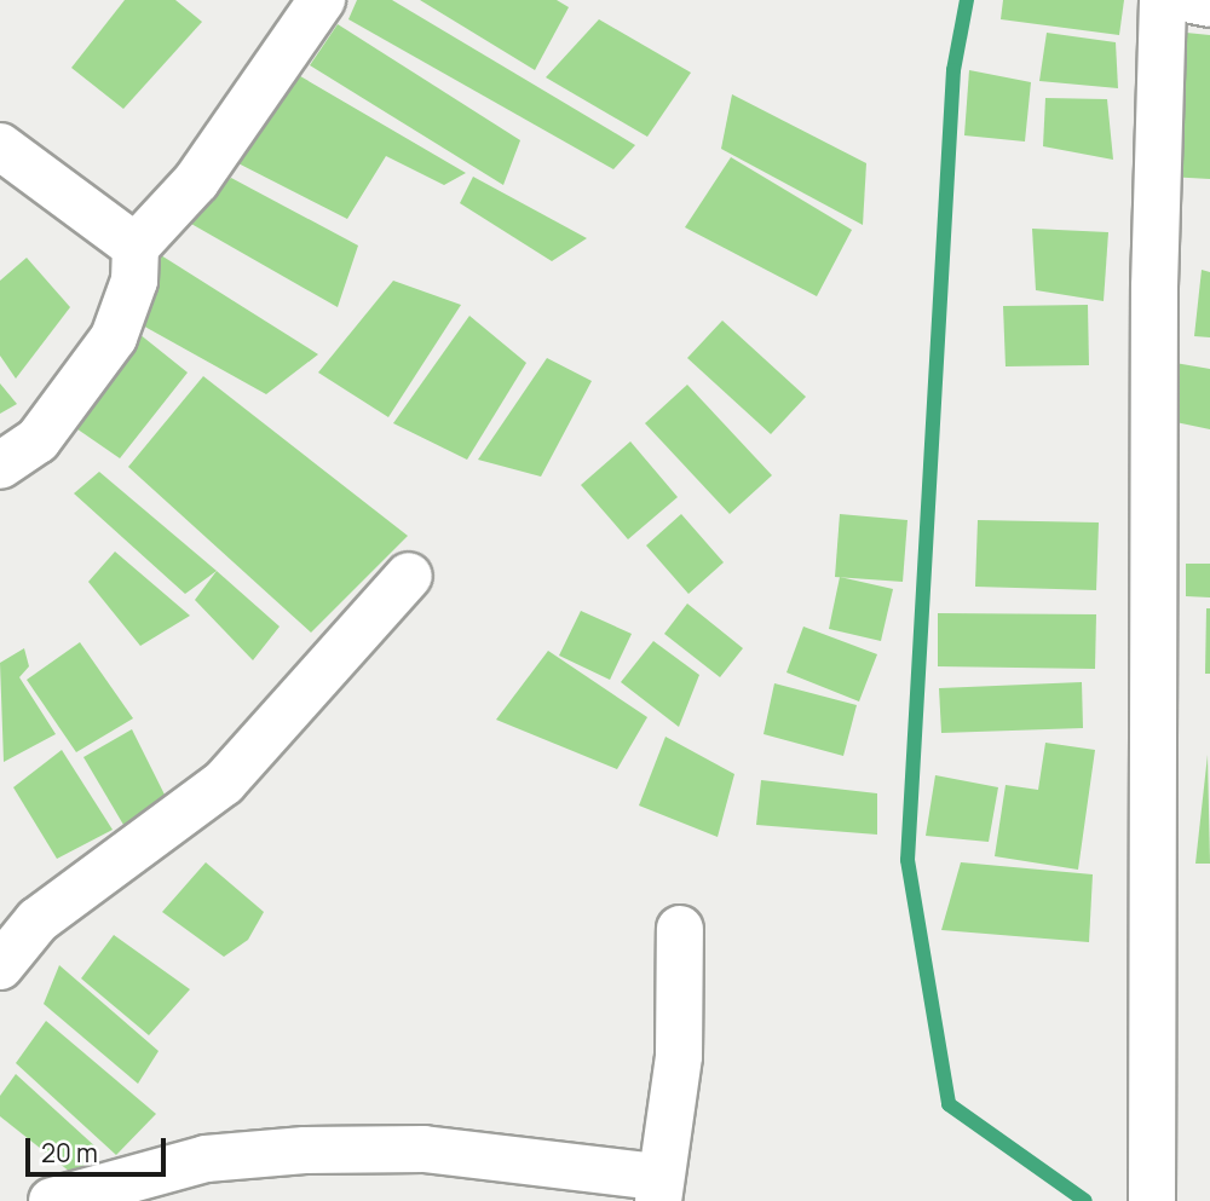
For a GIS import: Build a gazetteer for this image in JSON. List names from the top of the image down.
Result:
{
  "scale_bar": "20 m"
}
